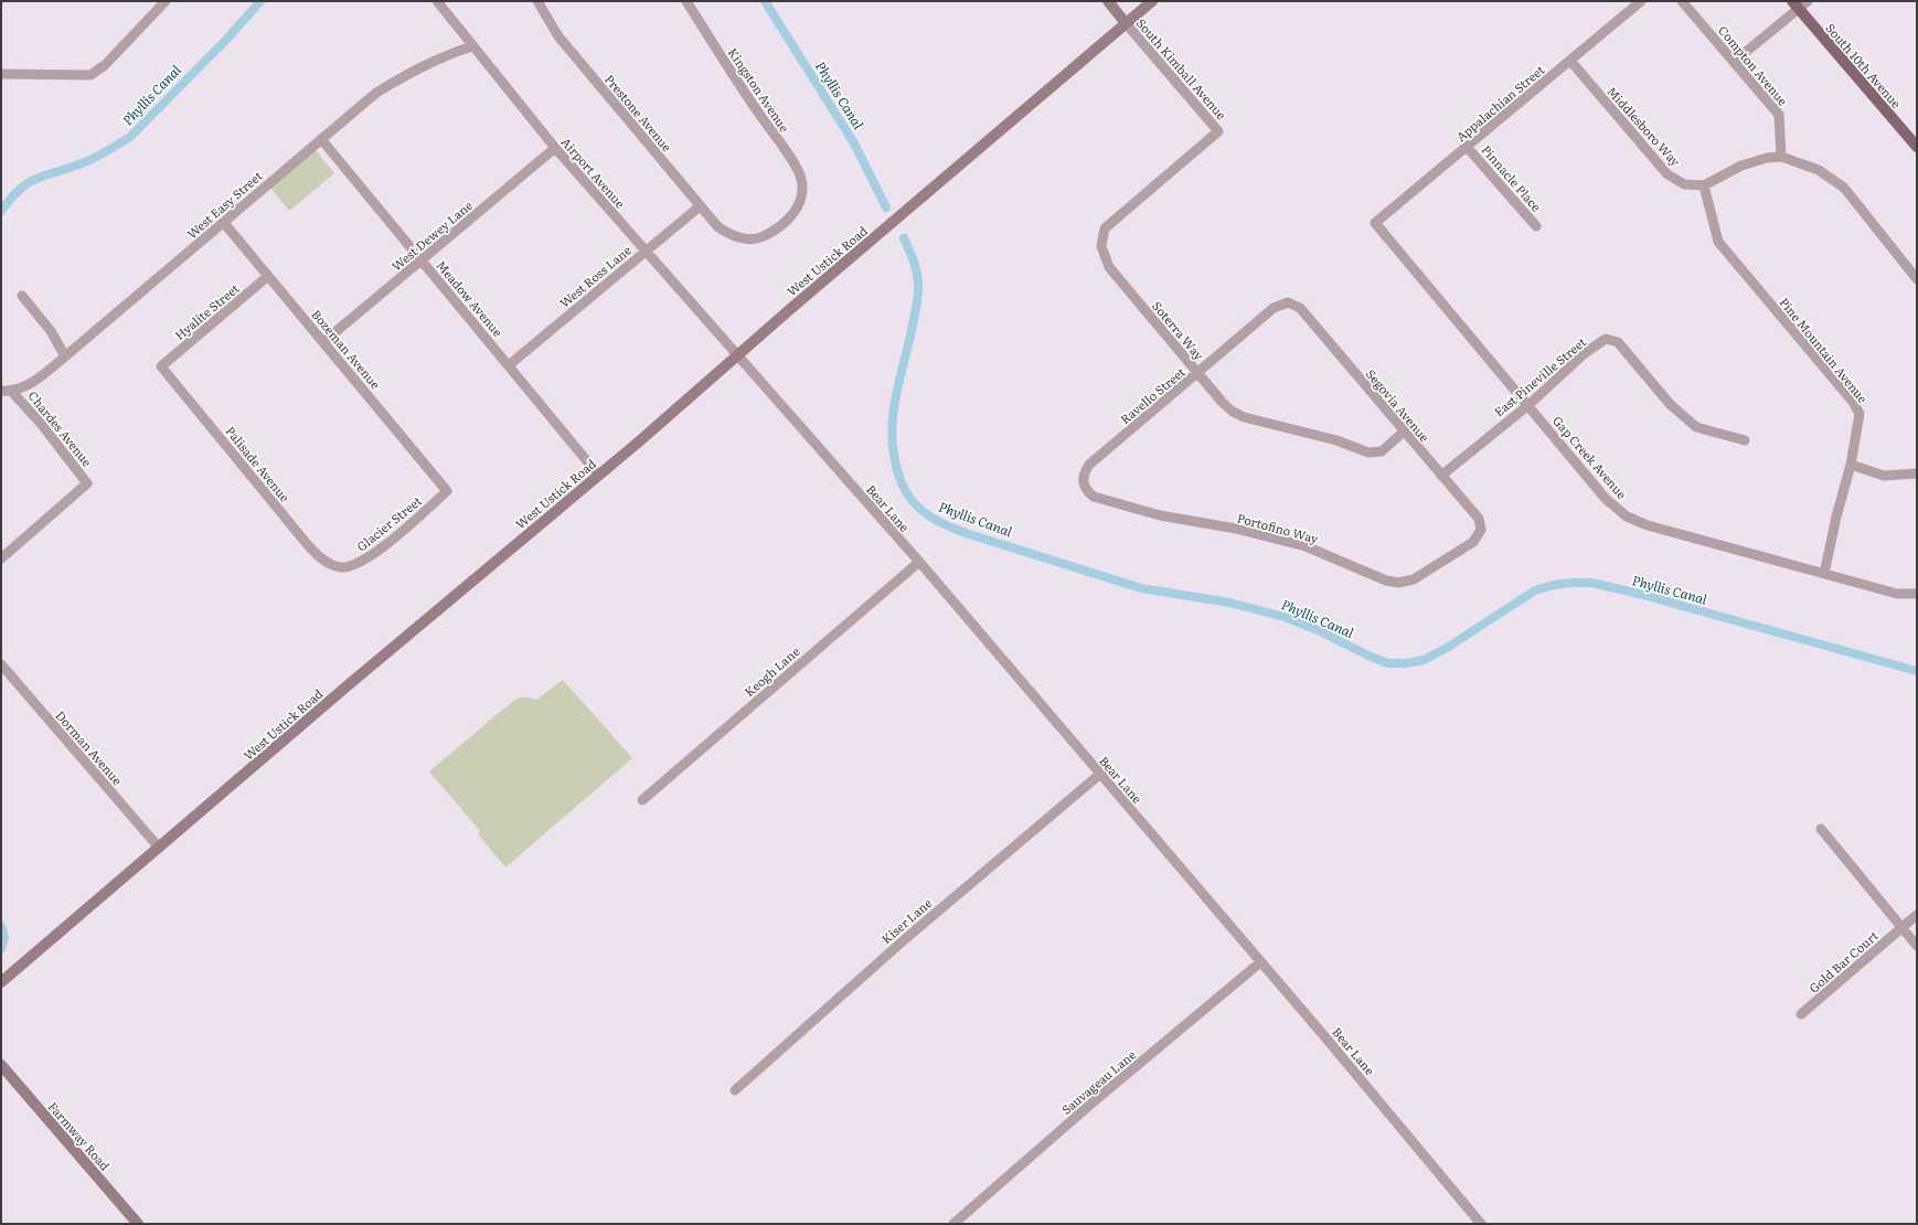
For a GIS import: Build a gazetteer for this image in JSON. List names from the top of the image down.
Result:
{
  "streets": {
    "main road": [
      "South 10th Avenue",
      "South Kimball Avenue",
      "West Ustick Road",
      "Farmway Road"
    ],
    "street": [
      "Compton Avenue",
      "Kingston Avenue",
      "Appalachian Street",
      "Prestone Avenue",
      "Middlesboro Way",
      "Airport Avenue",
      "Pinnacle Place",
      "West Easy Street",
      "West Dewey Lane",
      "West Ross Lane",
      "Meadow Avenue",
      "Hyalite Street",
      "Soterra Way",
      "Bozeman Avenue",
      "Pine Mountain Avenue",
      "East Pineville Street",
      "Ravello Street",
      "Segovia Avenue",
      "Chardes Avenue",
      "Gap Creek Avenue",
      "Palisade Avenue",
      "Bear Lane",
      "Glacier Street",
      "Portofino Way",
      "Keogh Lane",
      "Dorman Avenue",
      "Kiser Lane",
      "Gold Bar Court",
      "Sauvageau Lane"
    ]
  },
  "crossings": [
    ["South Kimball Avenue", "West Ustick Road"],
    ["South Kimball Avenue", "Soterra Way"],
    ["Kingston Avenue", "Prestone Avenue"],
    ["Appalachian Street", "Middlesboro Way"],
    ["Appalachian Street", "Pinnacle Place"],
    ["Appalachian Street", "Gap Creek Avenue"],
    ["Prestone Avenue", "West Ross Lane"],
    ["Middlesboro Way", "Pine Mountain Avenue"],
    ["Airport Avenue", "West Easy Street"],
    ["Airport Avenue", "West Dewey Lane"],
    ["Airport Avenue", "West Ustick Road"],
    ["Airport Avenue", "West Ross Lane"],
    ["Airport Avenue", "Bear Lane"],
    ["West Easy Street", "Meadow Avenue"],
    ["West Easy Street", "Bozeman Avenue"],
    ["West Easy Street", "Chardes Avenue"],
    ["West Dewey Lane", "Meadow Avenue"],
    ["West Dewey Lane", "Bozeman Avenue"],
    ["West Ustick Road", "Meadow Avenue"],
    ["West Ustick Road", "Bear Lane"],
    ["West Ustick Road", "Dorman Avenue"],
    ["West Ross Lane", "Meadow Avenue"],
    ["Hyalite Street", "Bozeman Avenue"],
    ["Hyalite Street", "Palisade Avenue"],
    ["Soterra Way", "Ravello Street"],
    ["Soterra Way", "Segovia Avenue"],
    ["Bozeman Avenue", "Glacier Street"],
    ["Pine Mountain Avenue", "Gap Creek Avenue"],
    ["East Pineville Street", "Segovia Avenue"],
    ["East Pineville Street", "Gap Creek Avenue"],
    ["Ravello Street", "Segovia Avenue"],
    ["Ravello Street", "Portofino Way"],
    ["Segovia Avenue", "Portofino Way"],
    ["Palisade Avenue", "Glacier Street"],
    ["Bear Lane", "Keogh Lane"],
    ["Bear Lane", "Kiser Lane"],
    ["Bear Lane", "Sauvageau Lane"]
  ],
  "water": ["Phyllis Canal"]
}
